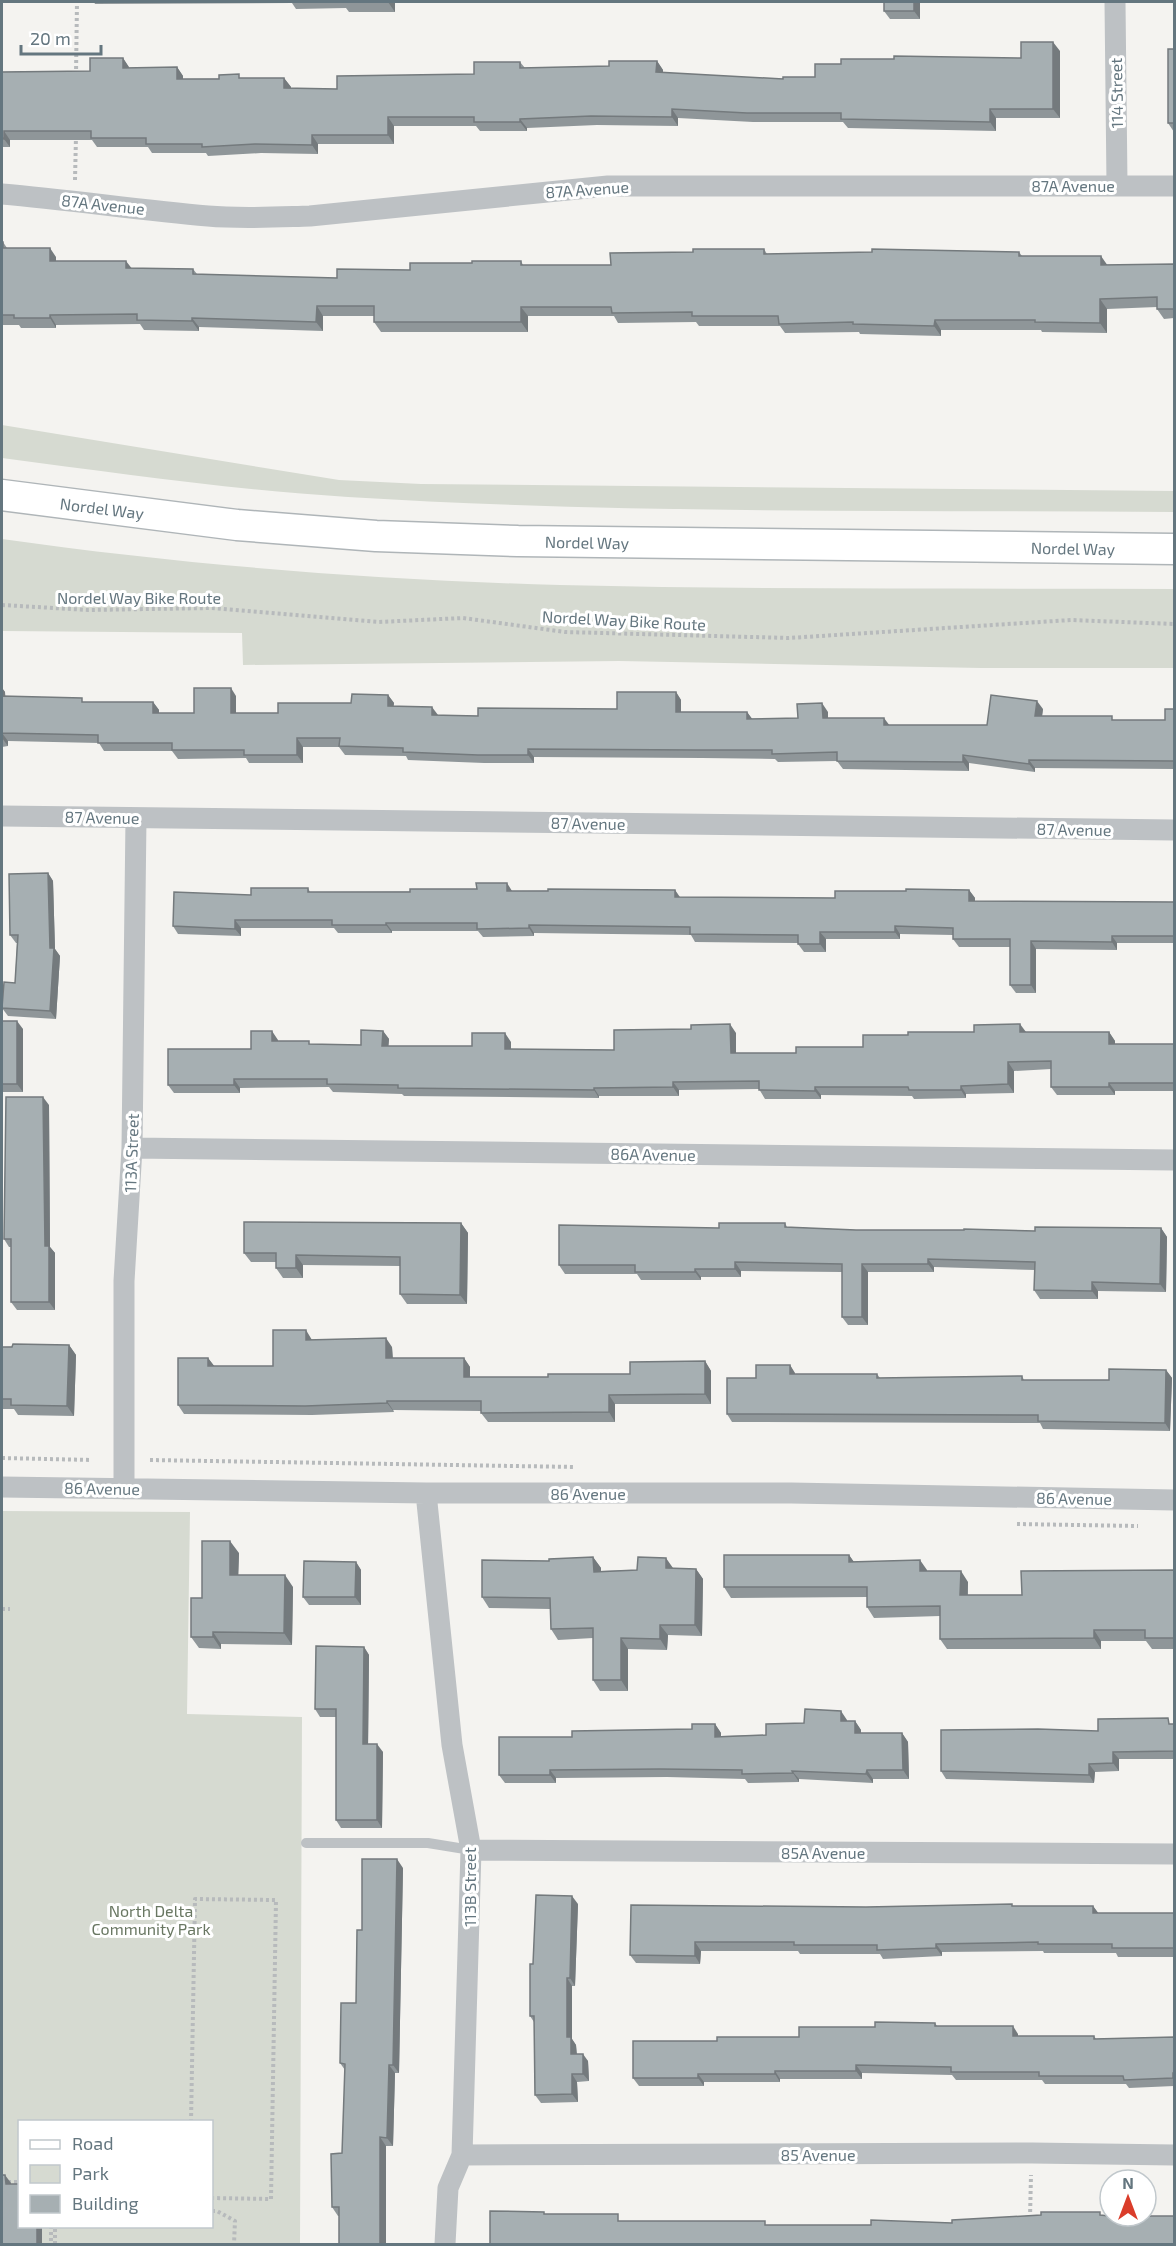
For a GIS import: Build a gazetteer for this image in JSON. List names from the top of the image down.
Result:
{
  "streets": {
    "main road": ["Nordel Way"],
    "street": [
      "114 Street",
      "87A Avenue",
      "87 Avenue",
      "113A Street",
      "86A Avenue",
      "86 Avenue",
      "85A Avenue",
      "113B Street",
      "85 Avenue"
    ],
    "path": ["Nordel Way Bike Route"]
  },
  "crossings": [
    ["114 Street", "87A Avenue"],
    ["87 Avenue", "113A Street"],
    ["113A Street", "86A Avenue"],
    ["113A Street", "86 Avenue"],
    ["86 Avenue", "113B Street"],
    ["85A Avenue", "113B Street"],
    ["113B Street", "85 Avenue"]
  ],
  "parks": ["North Delta Community Park"],
  "legend": ["Road", "Park", "Building"],
  "scale_bar": "20 m",
  "north": "top"
}
